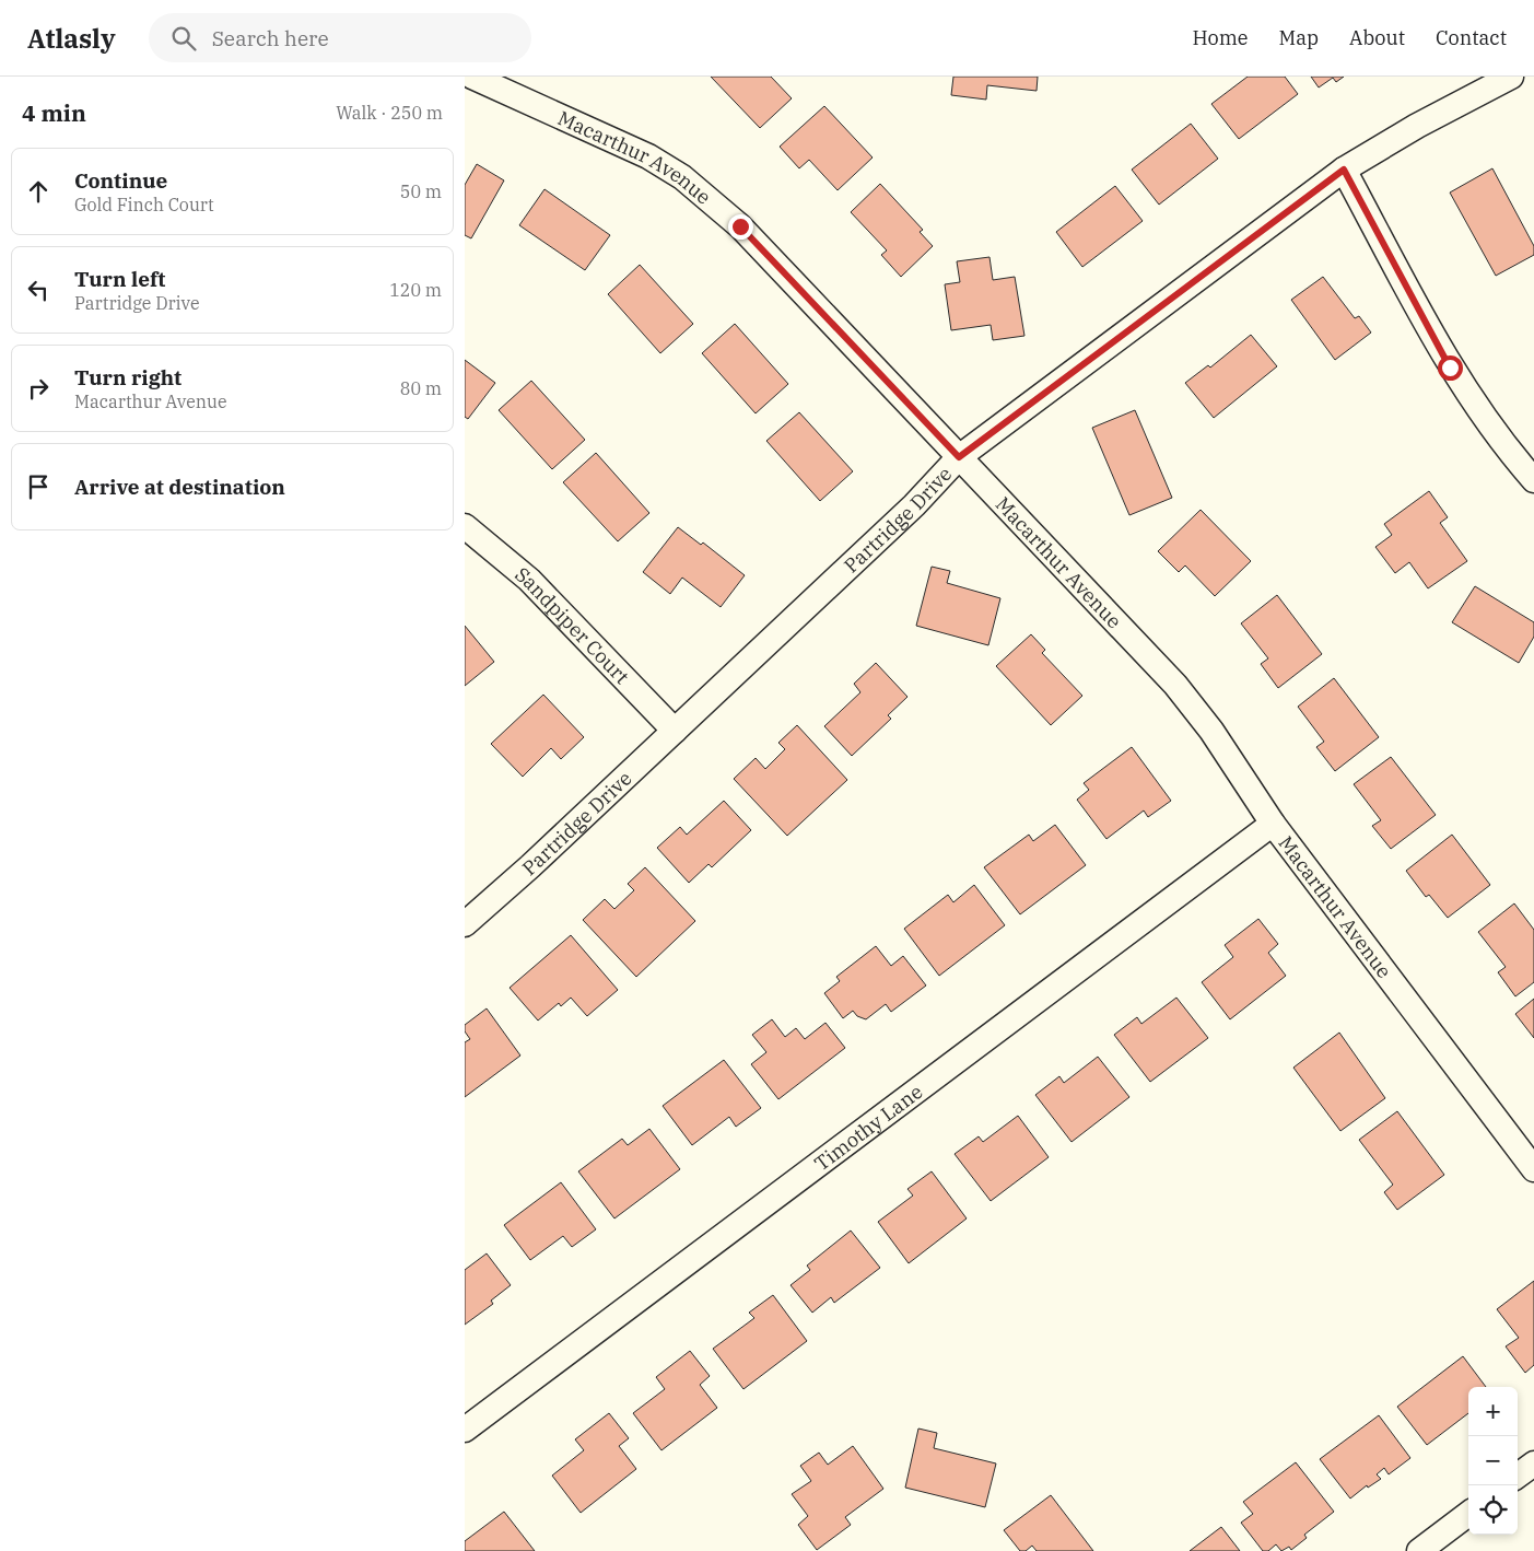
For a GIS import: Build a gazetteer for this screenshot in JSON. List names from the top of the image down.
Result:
{
  "streets": {
    "street": [
      "Macarthur Avenue",
      "Partridge Drive",
      "Sandpiper Court",
      "Timothy Lane"
    ]
  },
  "crossings": [
    ["Macarthur Avenue", "Partridge Drive"],
    ["Macarthur Avenue", "Timothy Lane"],
    ["Partridge Drive", "Sandpiper Court"]
  ],
  "page": {
    "header": "Atlasly",
    "search": "Search here",
    "nav": [
      "Home",
      "Map",
      "About",
      "Contact"
    ],
    "heading": ["4 min", "Walk · 250 m"],
    "list": [
      ["Continue", "Gold Finch Court", "50 m"],
      ["Turn left", "Partridge Drive", "120 m"],
      ["Turn right", "Macarthur Avenue", "80 m"],
      "Arrive at destination"
    ],
    "map_buttons": ["+", "−"]
  }
}
